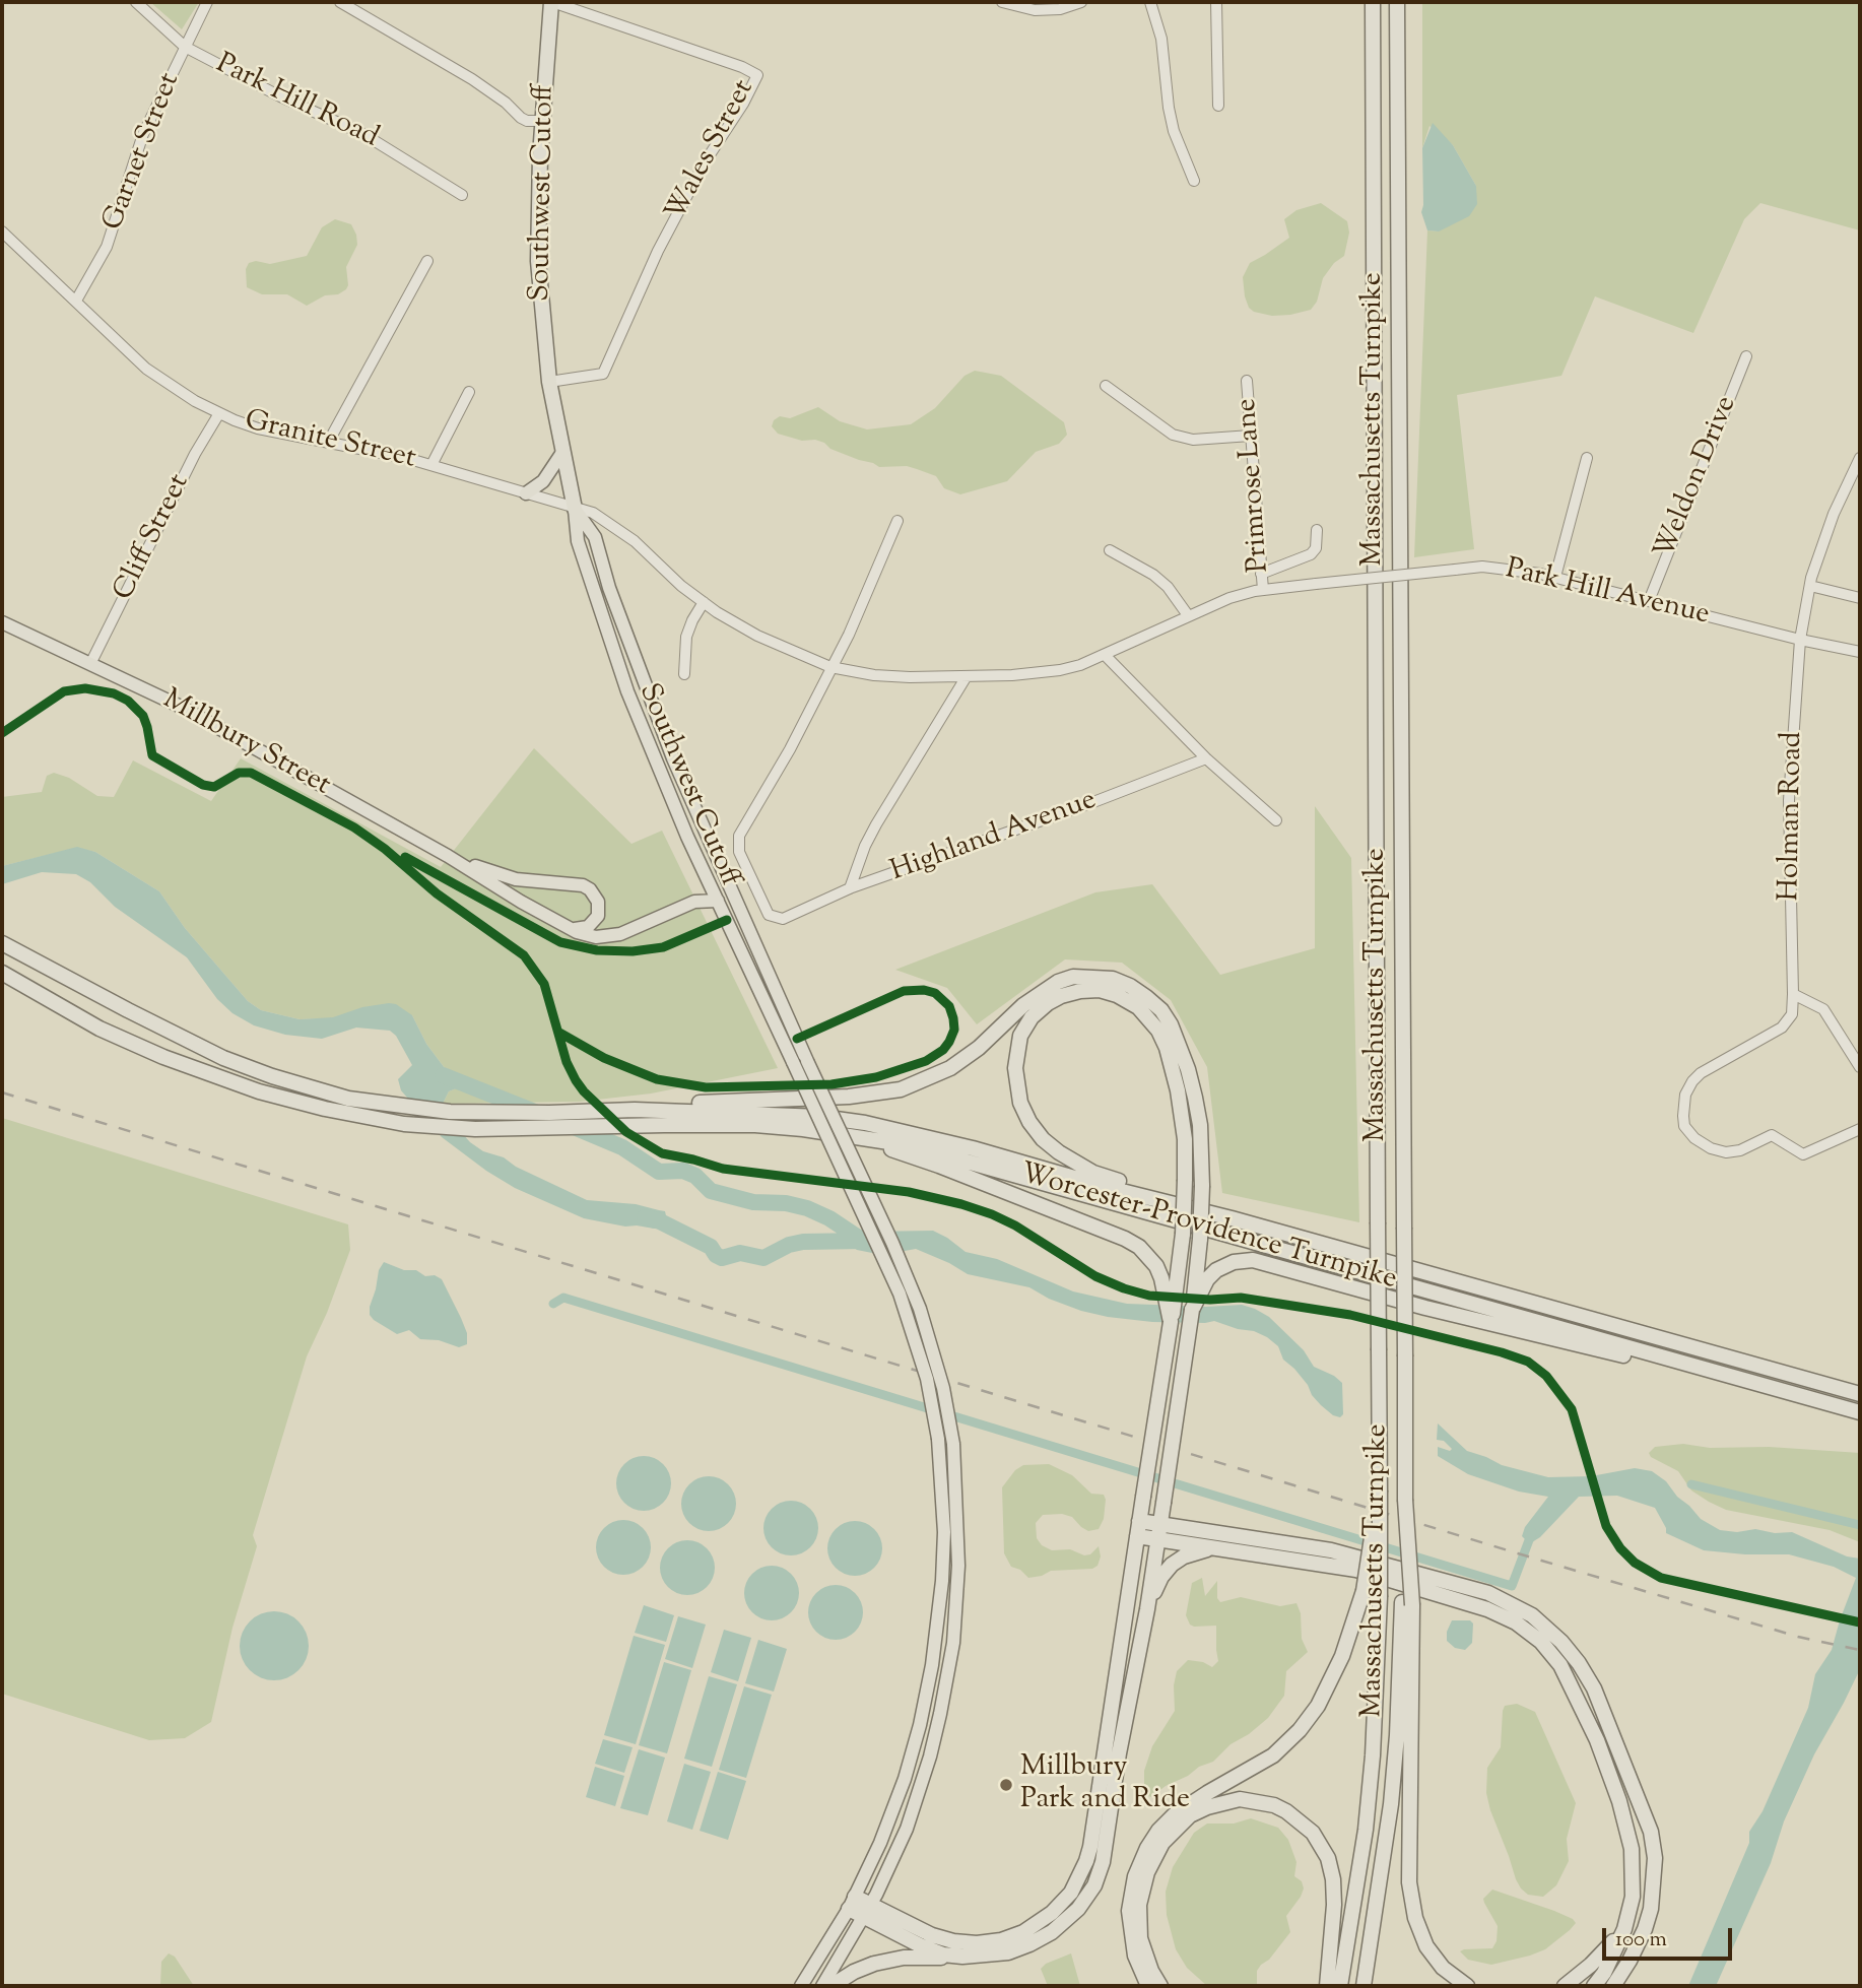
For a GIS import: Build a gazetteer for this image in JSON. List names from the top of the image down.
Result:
{
  "streets": {
    "highway": ["Southwest Cutoff", "Massachusetts Turnpike", "Worcester-Providence Turnpike"],
    "main road": ["Millbury Street"],
    "street": [
      "Park Hill Road",
      "Wales Street",
      "Garnet Street",
      "Granite Street",
      "Weldon Drive",
      "Primrose Lane",
      "Cliff Street",
      "Park Hill Avenue",
      "Holman Road",
      "Highland Avenue"
    ]
  },
  "crossings": [
    ["Park Hill Road", "Garnet Street"],
    ["Wales Street", "Southwest Cutoff"],
    ["Garnet Street", "Granite Street"],
    ["Southwest Cutoff", "Granite Street"],
    ["Southwest Cutoff", "Millbury Street"],
    ["Granite Street", "Cliff Street"],
    ["Granite Street", "Park Hill Avenue"],
    ["Weldon Drive", "Park Hill Avenue"],
    ["Primrose Lane", "Park Hill Avenue"],
    ["Cliff Street", "Millbury Street"],
    ["Park Hill Avenue", "Holman Road"],
    ["Park Hill Avenue", "Highland Avenue"]
  ],
  "places": ["Millbury Park and Ride"],
  "scale_bar": "100 m"
}
